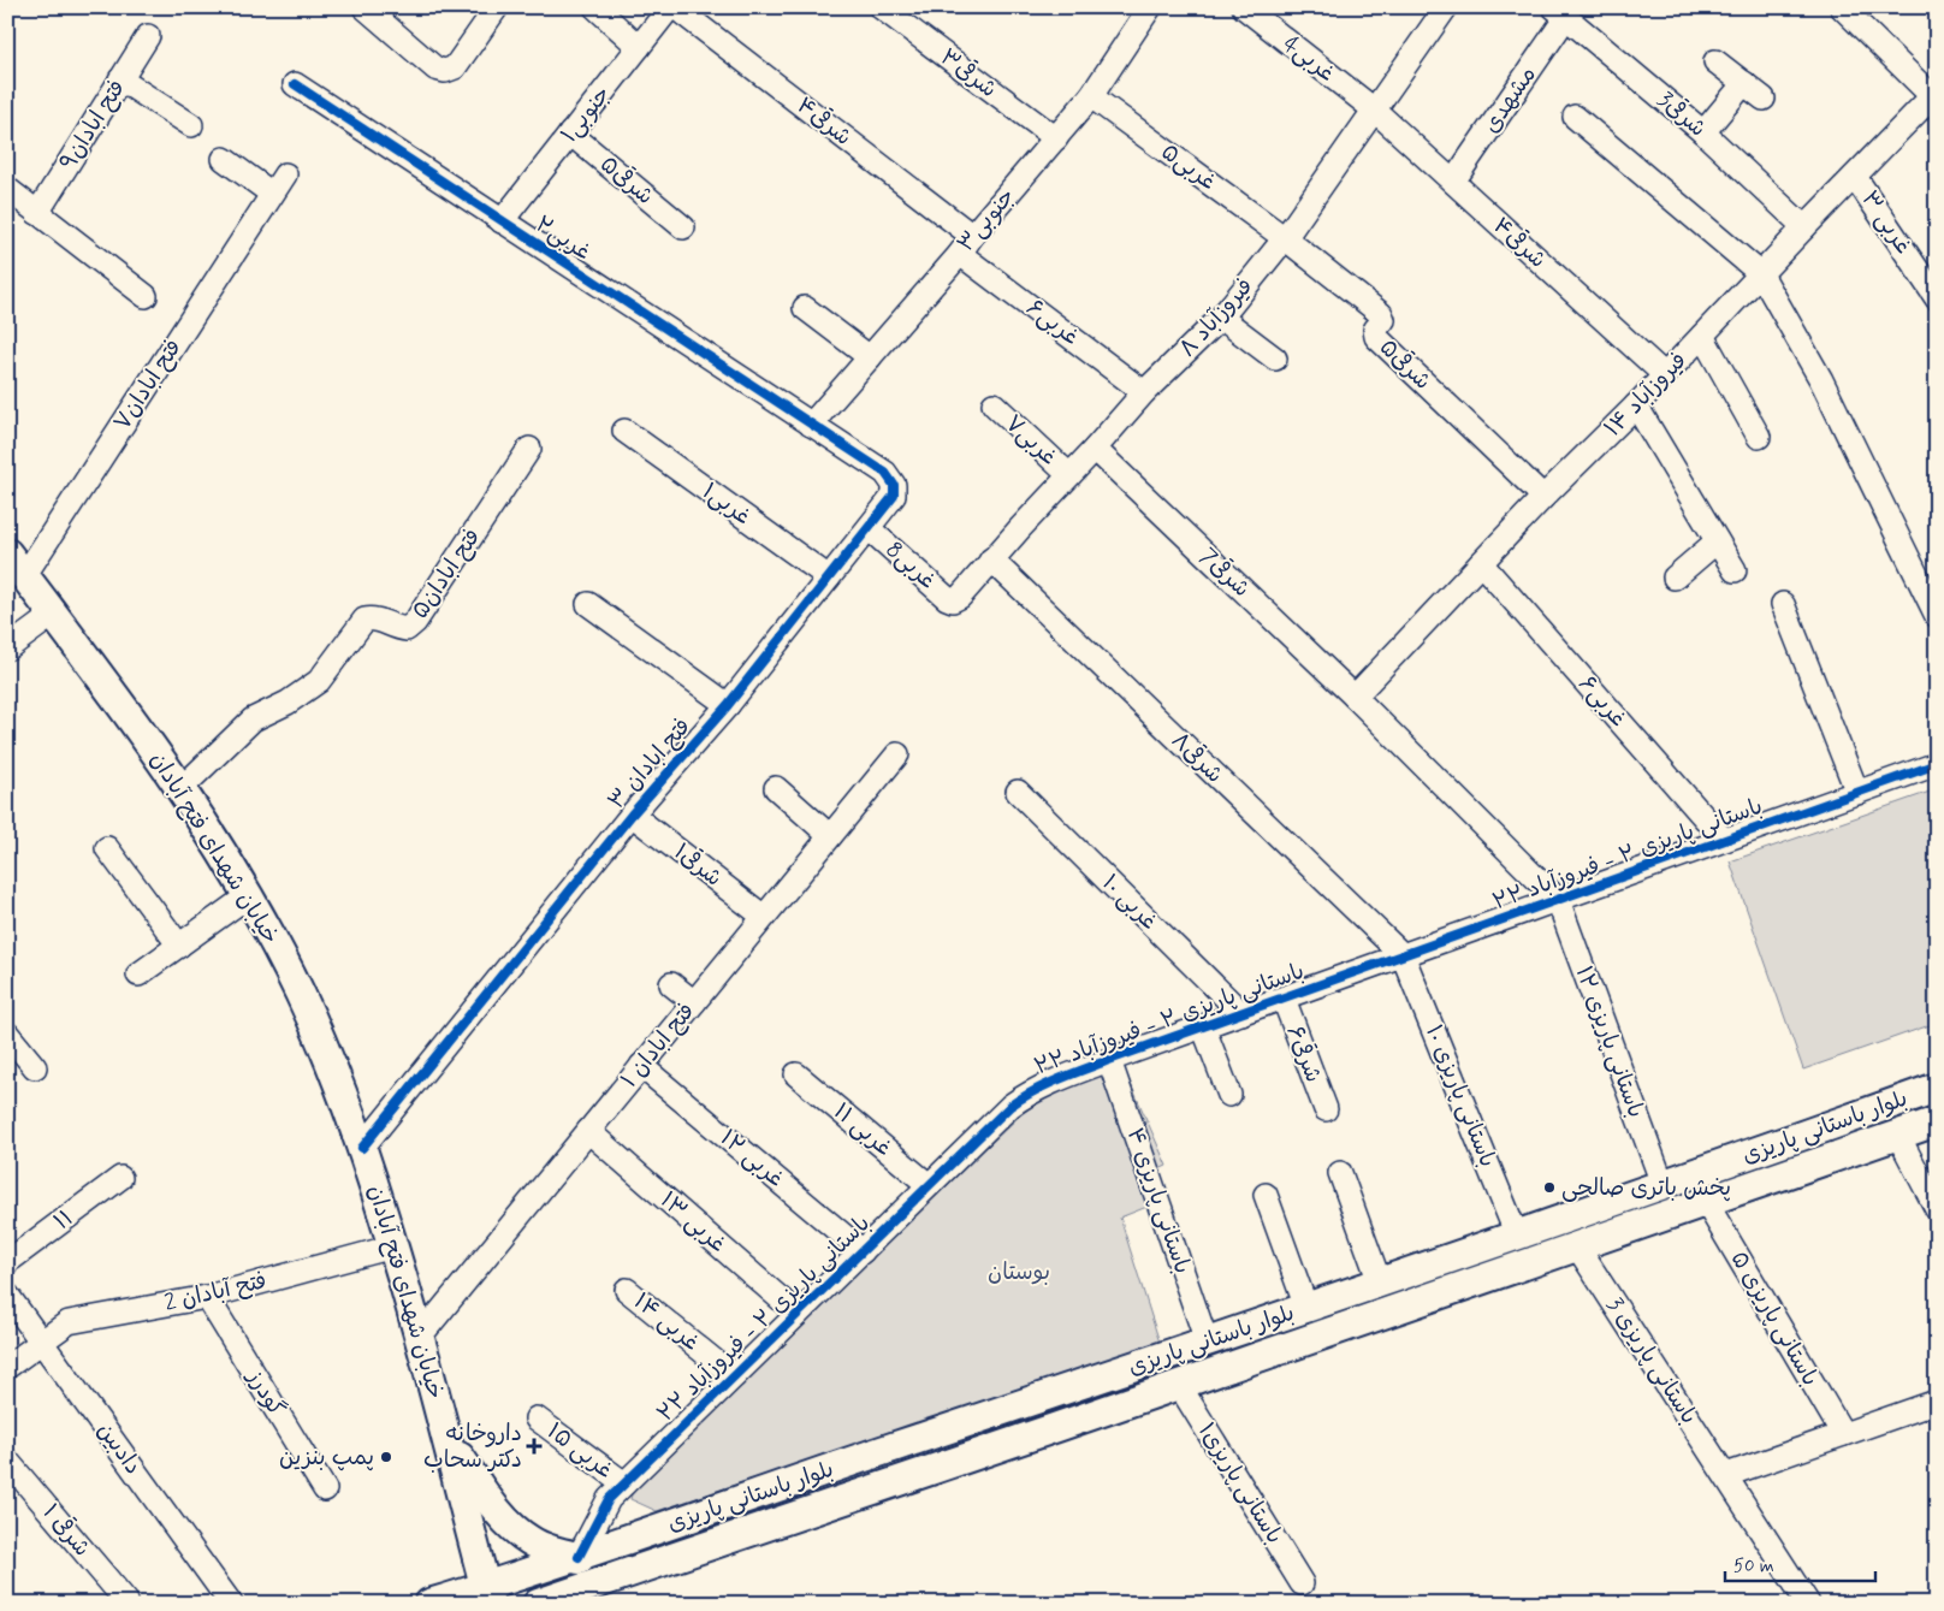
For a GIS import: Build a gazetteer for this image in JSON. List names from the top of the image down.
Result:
{
  "streets": {
    "main road": ["خیابان شهدای فتح آبادان", "بلوار باستانی پاریزی"],
    "street": [
      "غربی4",
      "شرقی۳",
      "مشهدی",
      "جنوبی۱",
      "شرقی3",
      "شرقی۴",
      "فتح ابادان۹",
      "غربی۵",
      "شرقی۵",
      "جنوبی۳",
      "غربی ۳",
      "غربی۲",
      "فیروزآباد ۸",
      "غربی۶",
      "فتح ابادان۷",
      "فیروزآباد ۱۴",
      "غربی۷",
      "غربی۱",
      "غربی8",
      "شرقی7",
      "فتح ابادان۵",
      "شرقی۸",
      "فتح ابادان ۳",
      "باستانی پاریزی ۲ - فیروزآباد ۲۲",
      "شرقی۱",
      "غربی ۱۰",
      "باستانی پاریزی ۱۲",
      "فتح ابادان ۱",
      "شرقی۶",
      "باستانی پاریزی ۱۰",
      "غربی ۱۱",
      "غربی ۱۲",
      "باستانی پاریزی ۴",
      "۱۱",
      "غربی ۱۳",
      "فتح آبادان 2",
      "باستانی پاریزی ۵",
      "غربی ۱۴",
      "باستانی پاریزی 3",
      "گودرز",
      "دادبین",
      "غربی ۱۵",
      "باستانی پاریزی۱",
      "۱ شرقی"
    ]
  },
  "crossings": [
    ["غربی4", "شرقی۴"],
    ["غربی4", "فیروزآباد ۸"],
    ["شرقی۳", "جنوبی۳"],
    ["مشهدی", "شرقی3"],
    ["مشهدی", "شرقی۴"],
    ["جنوبی۱", "شرقی۵"],
    ["جنوبی۱", "غربی۲"],
    ["شرقی3", "فیروزآباد ۱۴"],
    ["شرقی۴", "جنوبی۳"],
    ["شرقی۴", "فیروزآباد ۸"],
    ["شرقی۴", "غربی۶"],
    ["شرقی۴", "فیروزآباد ۱۴"],
    ["غربی۵", "شرقی۵"],
    ["غربی۵", "جنوبی۳"],
    ["غربی۵", "فیروزآباد ۸"],
    ["شرقی۵", "فیروزآباد ۸"],
    ["شرقی۵", "فیروزآباد ۱۴"],
    ["جنوبی۳", "غربی۲"],
    ["جنوبی۳", "غربی۶"],
    ["جنوبی۳", "فتح ابادان ۳"],
    ["غربی ۳", "فیروزآباد ۱۴"],
    ["غربی۲", "فتح ابادان ۳"],
    ["فیروزآباد ۸", "غربی۶"],
    ["فیروزآباد ۸", "غربی۷"],
    ["فیروزآباد ۸", "غربی8"],
    ["فیروزآباد ۸", "شرقی7"],
    ["فیروزآباد ۸", "شرقی۸"],
    ["غربی۶", "فیروزآباد ۱۴"],
    ["غربی۶", "باستانی پاریزی ۲ - فیروزآباد ۲۲"],
    ["فتح ابادان۷", "خیابان شهدای فتح آبادان"],
    ["فیروزآباد ۱۴", "شرقی7"],
    ["غربی۱", "فتح ابادان ۳"],
    ["غربی8", "فتح ابادان ۳"],
    ["شرقی7", "باستانی پاریزی ۲ - فیروزآباد ۲۲"],
    ["شرقی7", "باستانی پاریزی ۱۲"],
    ["فتح ابادان۵", "خیابان شهدای فتح آبادان"],
    ["شرقی۸", "باستانی پاریزی ۲ - فیروزآباد ۲۲"],
    ["شرقی۸", "باستانی پاریزی ۱۰"],
    ["فتح ابادان ۳", "خیابان شهدای فتح آبادان"],
    ["فتح ابادان ۳", "شرقی۱"],
    ["خیابان شهدای فتح آبادان", "فتح ابادان ۱"],
    ["خیابان شهدای فتح آبادان", "بلوار باستانی پاریزی"],
    ["خیابان شهدای فتح آبادان", "فتح آبادان 2"],
    ["باستانی پاریزی ۲ - فیروزآباد ۲۲", "غربی ۱۰"],
    ["باستانی پاریزی ۲ - فیروزآباد ۲۲", "باستانی پاریزی ۱۲"],
    ["باستانی پاریزی ۲ - فیروزآباد ۲۲", "شرقی۶"],
    ["باستانی پاریزی ۲ - فیروزآباد ۲۲", "باستانی پاریزی ۱۰"],
    ["باستانی پاریزی ۲ - فیروزآباد ۲۲", "بلوار باستانی پاریزی"],
    ["باستانی پاریزی ۲ - فیروزآباد ۲۲", "غربی ۱۱"],
    ["باستانی پاریزی ۲ - فیروزآباد ۲۲", "غربی ۱۲"],
    ["باستانی پاریزی ۲ - فیروزآباد ۲۲", "باستانی پاریزی ۴"],
    ["باستانی پاریزی ۲ - فیروزآباد ۲۲", "غربی ۱۳"],
    ["باستانی پاریزی ۲ - فیروزآباد ۲۲", "غربی ۱۴"],
    ["باستانی پاریزی ۲ - فیروزآباد ۲۲", "غربی ۱۵"],
    ["شرقی۱", "فتح ابادان ۱"],
    ["باستانی پاریزی ۱۲", "بلوار باستانی پاریزی"],
    ["فتح ابادان ۱", "غربی ۱۲"],
    ["فتح ابادان ۱", "غربی ۱۳"],
    ["باستانی پاریزی ۱۰", "بلوار باستانی پاریزی"],
    ["بلوار باستانی پاریزی", "باستانی پاریزی ۴"],
    ["بلوار باستانی پاریزی", "باستانی پاریزی ۵"],
    ["بلوار باستانی پاریزی", "باستانی پاریزی 3"],
    ["بلوار باستانی پاریزی", "باستانی پاریزی۱"],
    ["فتح آبادان 2", "گودرز"],
    ["فتح آبادان 2", "دادبین"]
  ],
  "parks": ["بوستان"],
  "places": {
    "other": ["پخش باتری صالحی", "پمپ بنزین"],
    "health": ["داروخانه دکتر سحاب"]
  },
  "scale_bar": "50 m"
}
